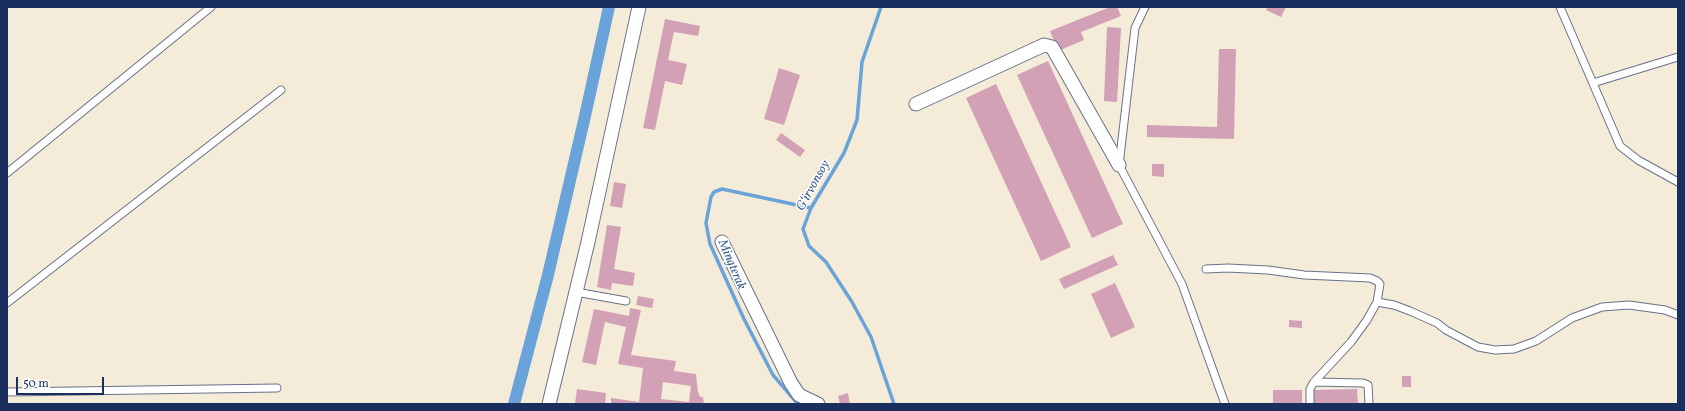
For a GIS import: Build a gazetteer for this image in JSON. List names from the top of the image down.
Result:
{
  "water": ["G‘irvonsoy", "Mingterak"],
  "scale_bar": "50 m"
}
